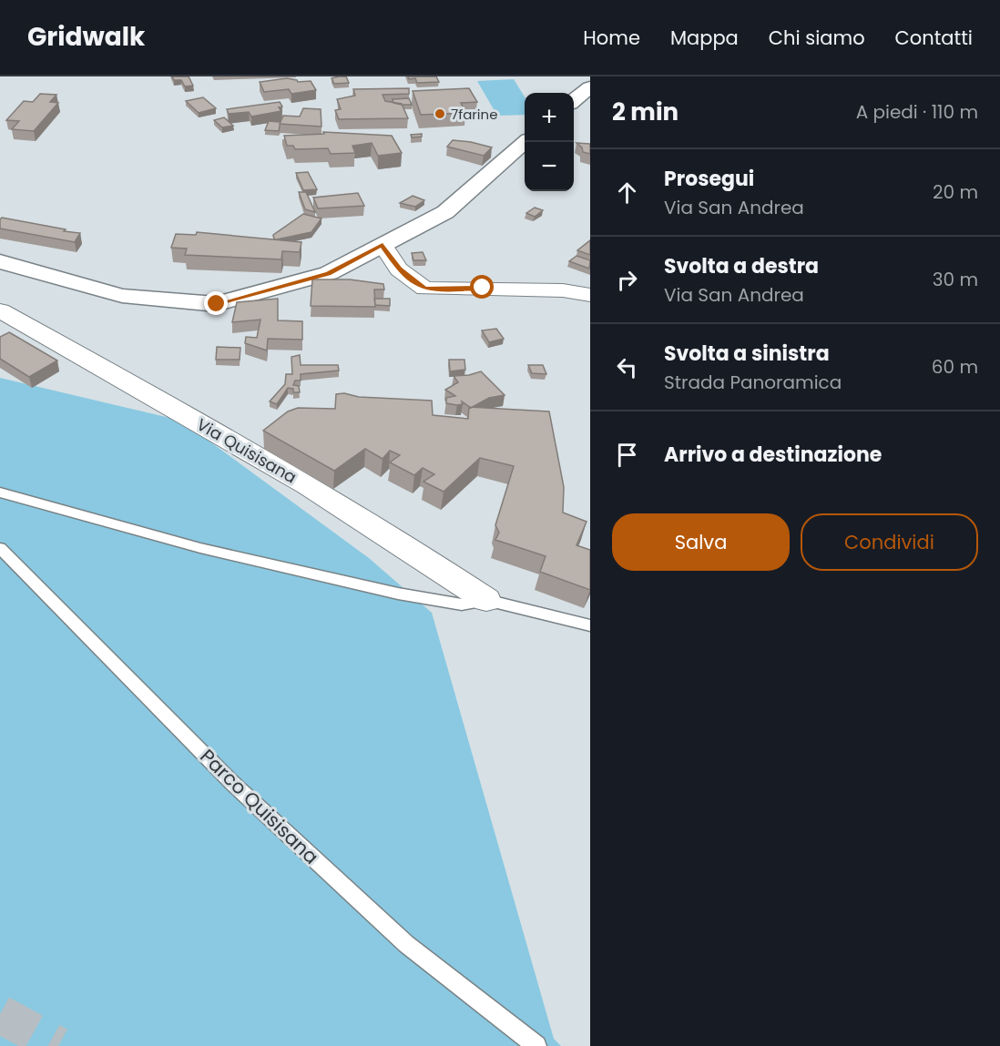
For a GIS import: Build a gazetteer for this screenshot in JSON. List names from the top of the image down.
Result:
{
  "streets": {
    "street": ["Via Quisisana"],
    "lane": ["Parco Quisisana"]
  },
  "places": ["7farine"],
  "page": {
    "header": "Gridwalk",
    "nav": [
      "Home",
      "Mappa",
      "Chi siamo",
      "Contatti"
    ],
    "heading": ["2 min", "A piedi · 110 m"],
    "map_buttons": ["+", "−"],
    "list": [
      ["Prosegui", "Via San Andrea", "20 m"],
      ["Svolta a destra", "Via San Andrea", "30 m"],
      ["Svolta a sinistra", "Strada Panoramica", "60 m"],
      "Arrivo a destinazione"
    ],
    "buttons": ["Salva", "Condividi"]
  }
}
